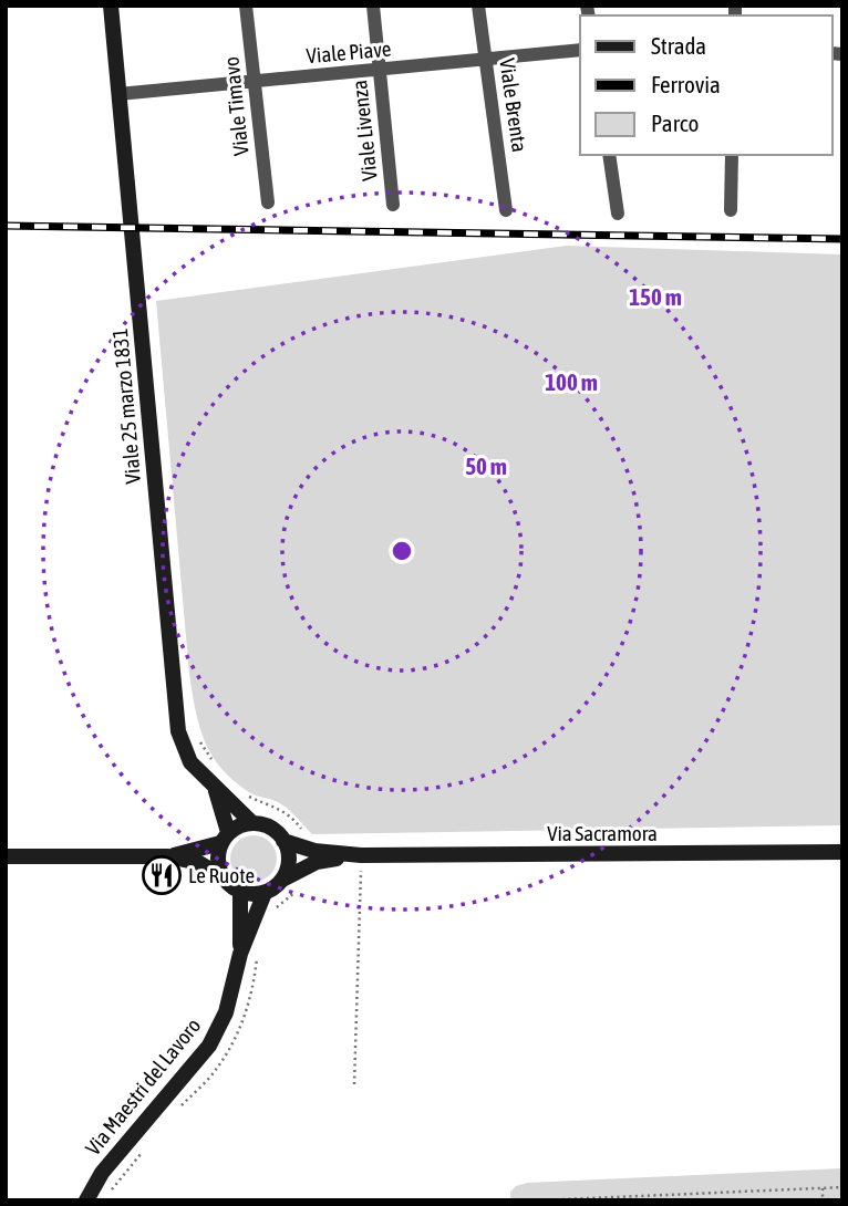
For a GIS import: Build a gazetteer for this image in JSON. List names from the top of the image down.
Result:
{
  "streets": {
    "street": [
      "Viale Piave",
      "Viale Brenta",
      "Viale Timavo",
      "Viale Livenza",
      "Viale 25 marzo 1831",
      "Via Sacramora",
      "Via Maestri del Lavoro"
    ]
  },
  "crossings": [
    ["Viale Piave", "Viale Brenta"],
    ["Viale Piave", "Viale Timavo"],
    ["Viale Piave", "Viale Livenza"],
    ["Viale Piave", "Viale 25 marzo 1831"],
    ["Viale 25 marzo 1831", "Via Sacramora"],
    ["Viale 25 marzo 1831", "Via Maestri del Lavoro"],
    ["Via Sacramora", "Via Maestri del Lavoro"]
  ],
  "places": {
    "restaurant": ["Le Ruote"]
  },
  "legend": ["Strada", "Ferrovia", "Parco"],
  "rings": ["150 m", "100 m", "50 m"]
}
